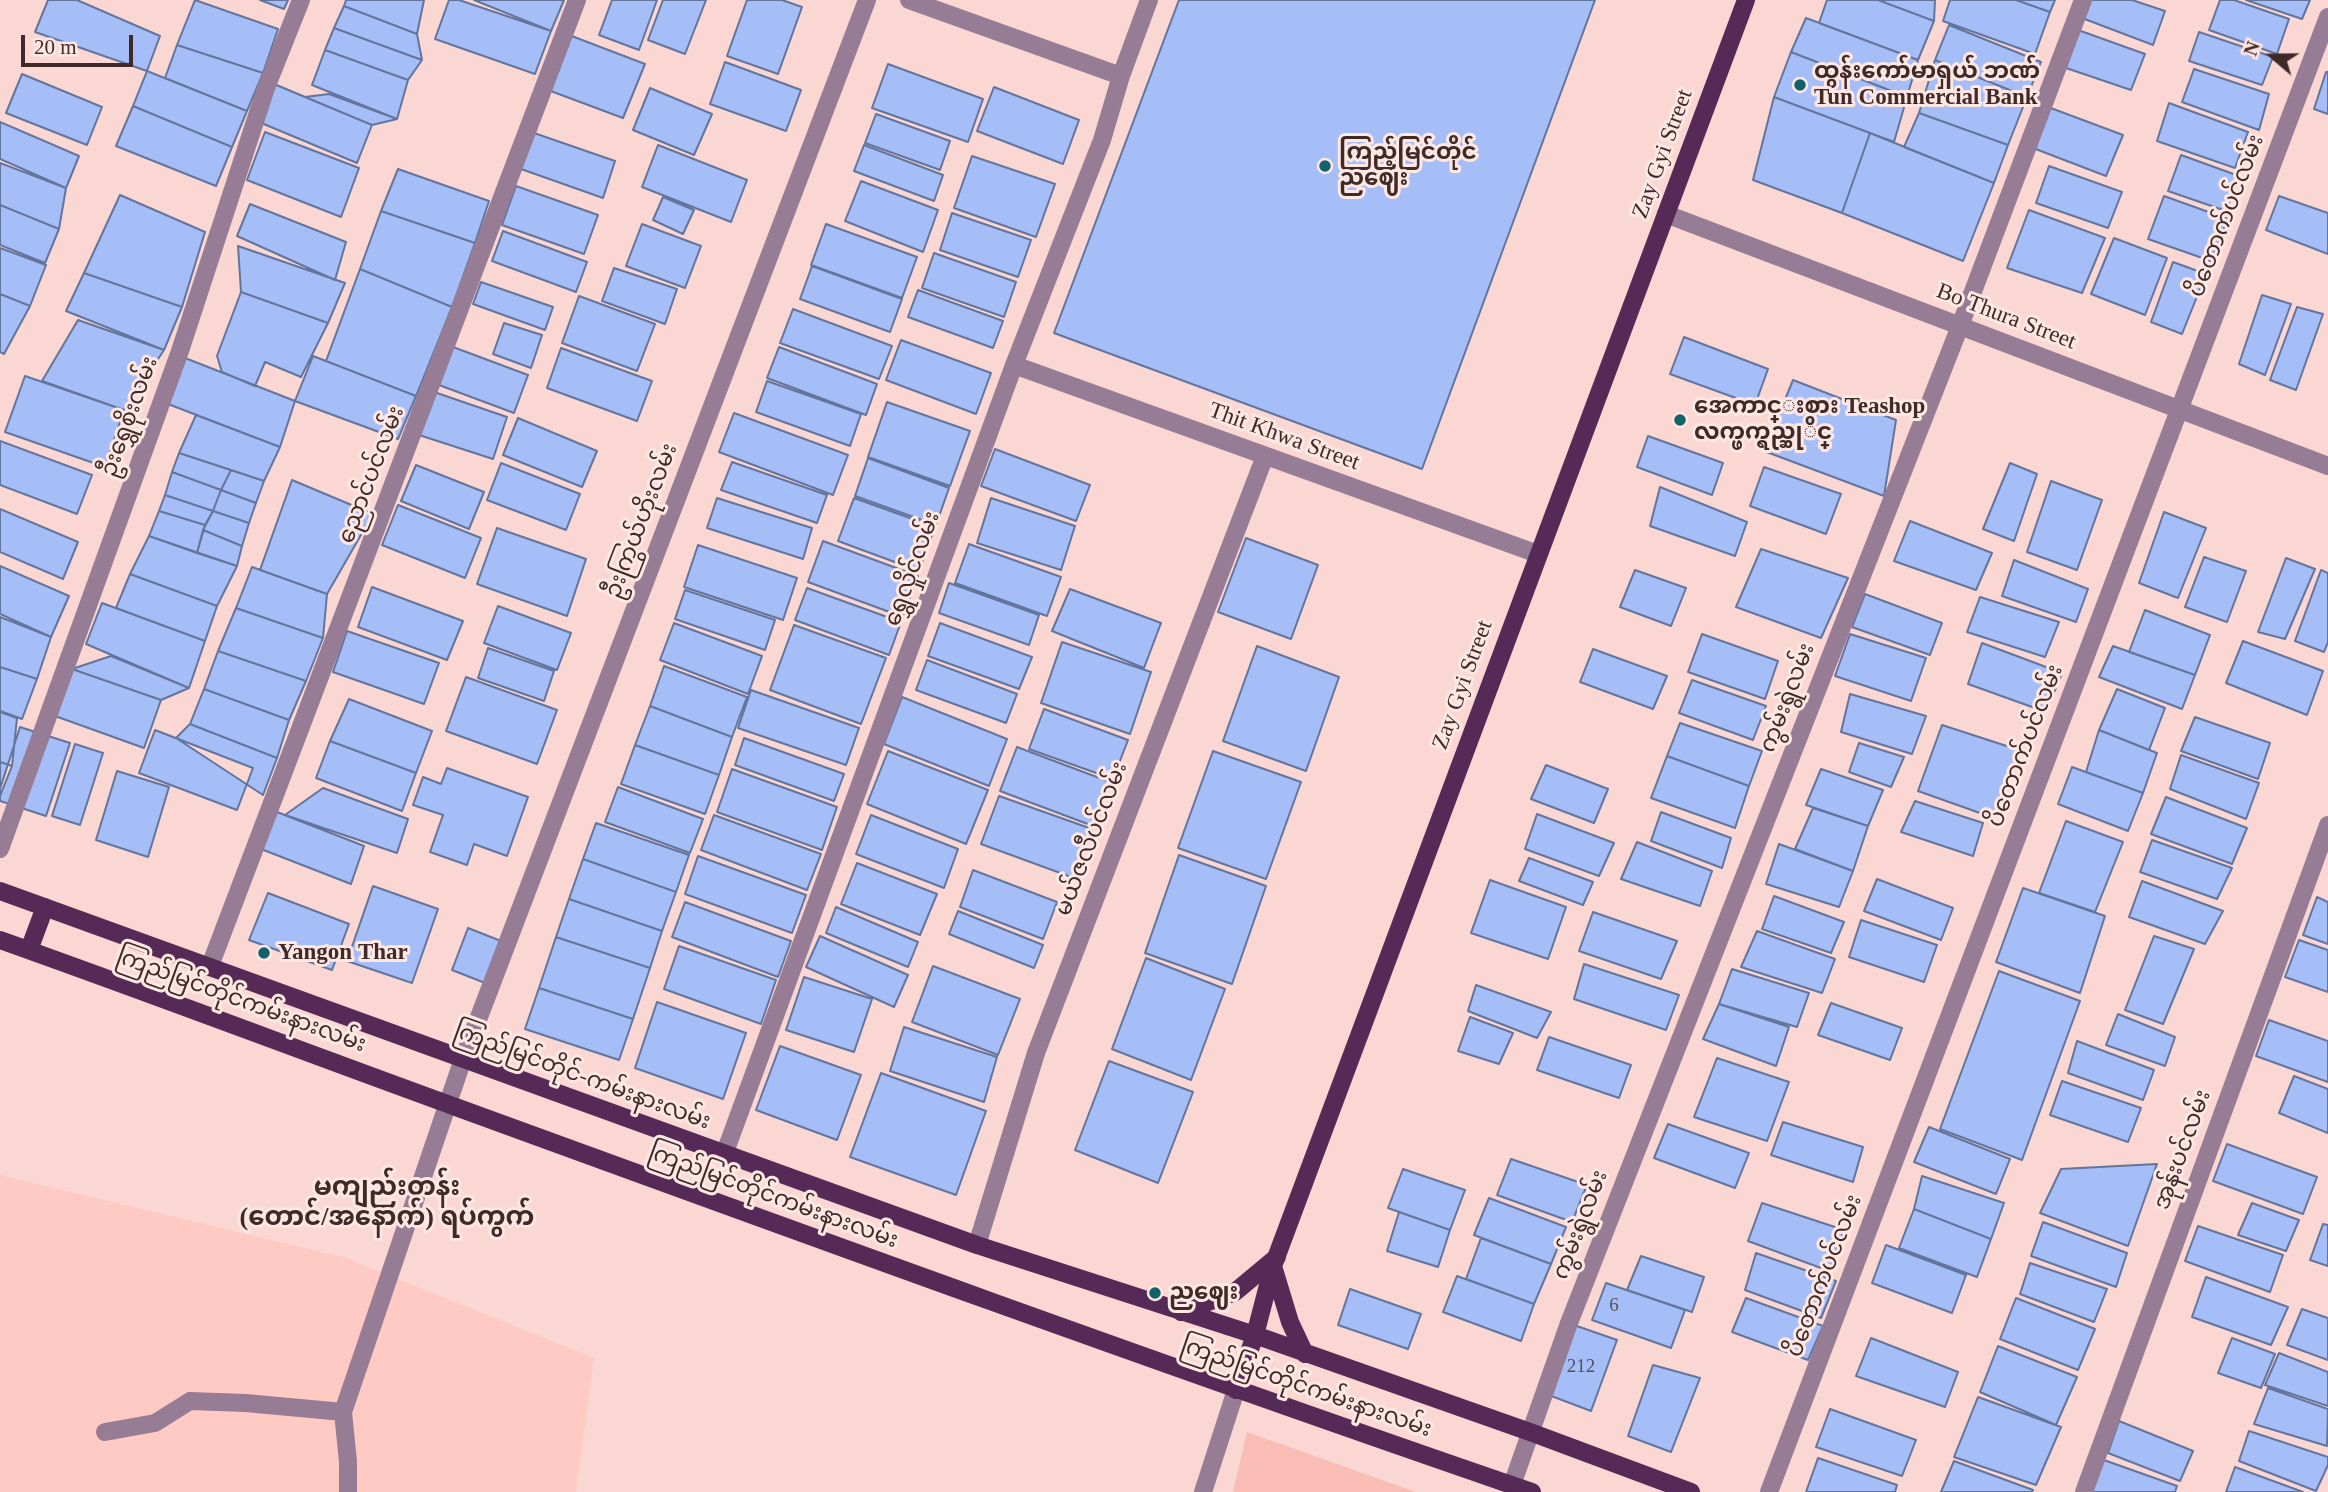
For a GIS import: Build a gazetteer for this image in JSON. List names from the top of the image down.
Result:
{
  "streets": {
    "main road": ["Zay Gyi Street", "ကြည်မြင်တိုင်ကမ်းနားလမ်း", "ကြည်မြင်တိုင်-ကမ်းနားလမ်း"],
    "street": [
      "ပိတောက်ပင်လမ်း",
      "Bo Thura Street",
      "ဦးရွှေစိုးလမ်း",
      "Thit Khwa Street",
      "ညောင်ပင်လမ်း",
      "ဦးကြွယ်ဟိုးလမ်း",
      "ရွှေလှိုင်လမ်း",
      "ကွမ်းရွဲလမ်း",
      "မယ်ဇလီပင်လမ်း",
      "အုန်းပင်လမ်း"
    ]
  },
  "crossings": [
    ["Zay Gyi Street", "Bo Thura Street"],
    ["Zay Gyi Street", "Thit Khwa Street"],
    ["Zay Gyi Street", "ကြည်မြင်တိုင်ကမ်းနားလမ်း"],
    ["ပိတောက်ပင်လမ်း", "Bo Thura Street"],
    ["Bo Thura Street", "ကွမ်းရွဲလမ်း"],
    ["Thit Khwa Street", "ရွှေလှိုင်လမ်း"],
    ["Thit Khwa Street", "မယ်ဇလီပင်လမ်း"],
    ["ညောင်ပင်လမ်း", "ကြည်မြင်တိုင်-ကမ်းနားလမ်း"],
    ["ဦးကြွယ်ဟိုးလမ်း", "ကြည်မြင်တိုင်ကမ်းနားလမ်း"],
    ["ဦးကြွယ်ဟိုးလမ်း", "ကြည်မြင်တိုင်-ကမ်းနားလမ်း"],
    ["ရွှေလှိုင်လမ်း", "ကြည်မြင်တိုင်-ကမ်းနားလမ်း"],
    ["ကွမ်းရွဲလမ်း", "ကြည်မြင်တိုင်ကမ်းနားလမ်း"],
    ["မယ်ဇလီပင်လမ်း", "ကြည်မြင်တိုင်-ကမ်းနားလမ်း"],
    ["ကြည်မြင်တိုင်ကမ်းနားလမ်း", "ကြည်မြင်တိုင်-ကမ်းနားလမ်း"]
  ],
  "districts": ["မကျည်းတန်း (တောင်/အနောက်) ရပ်ကွက်"],
  "places": [
    "ထွန်းကော်မာရှယ် ဘဏ် Tun Commercial Bank",
    "ကြည့်မြင်တိုင် ညဈေး",
    "အေကာင္းစား Teashop လက္ဖက္ရည္ဆုိင္",
    "Yangon Thar",
    "ညဈေး"
  ],
  "house_numbers": ["6", "212"],
  "scale_bar": "20 m",
  "north": "left"
}
